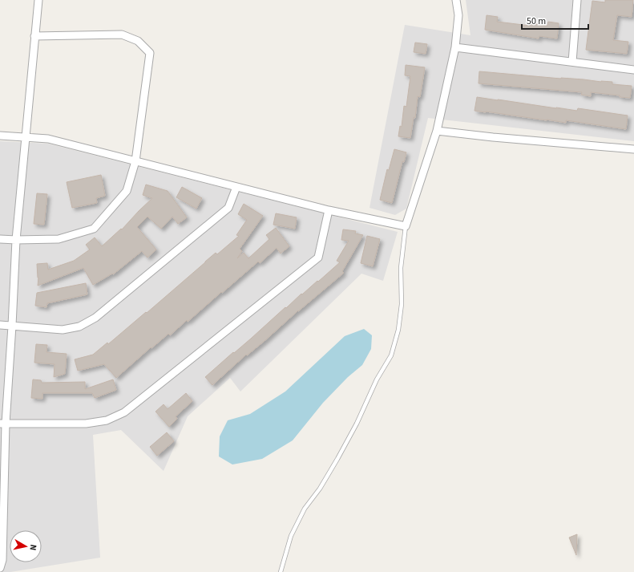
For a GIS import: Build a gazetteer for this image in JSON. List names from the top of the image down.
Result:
{
  "scale_bar": "50 m",
  "north": "right"
}
